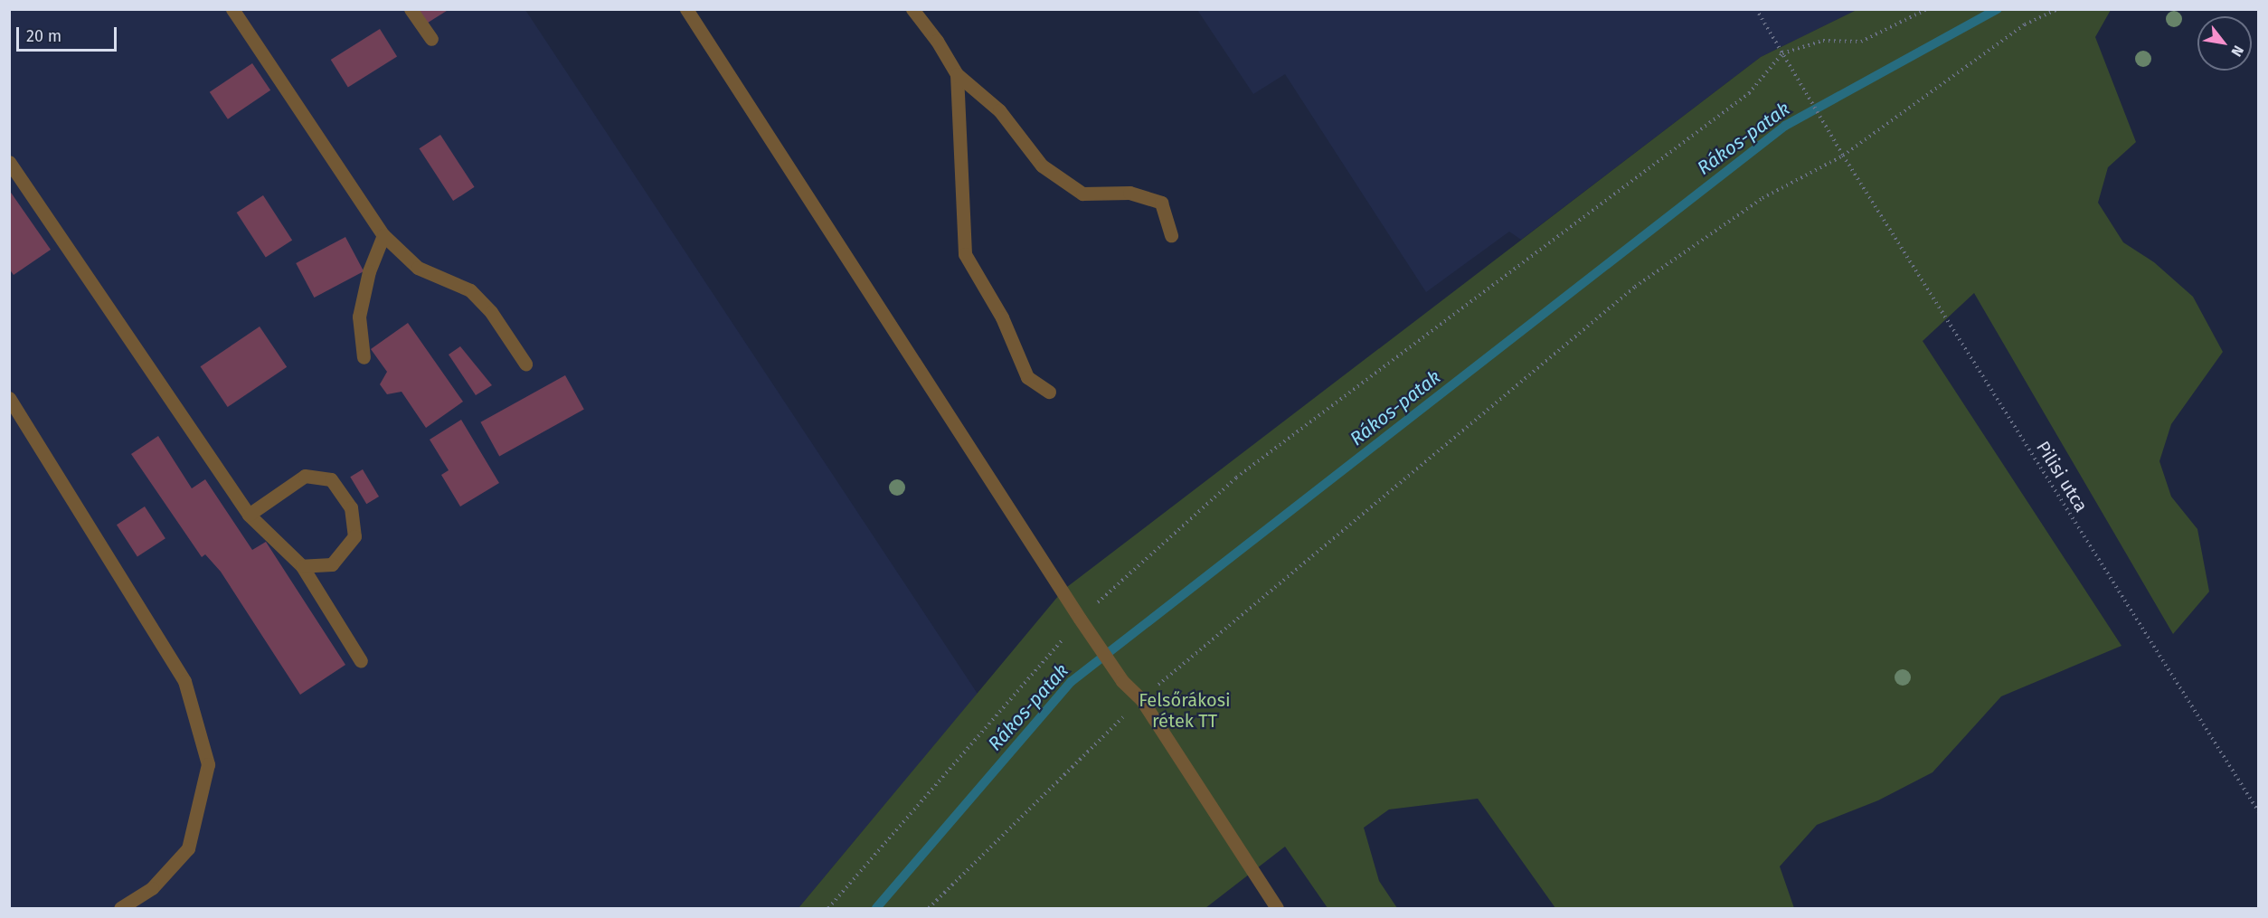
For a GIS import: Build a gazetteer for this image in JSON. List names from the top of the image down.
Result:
{
  "streets": {
    "path": ["Pilisi utca"]
  },
  "water": ["Rákos-patak"],
  "parks": ["Felsőrákosi rétek TT"],
  "scale_bar": "20 m",
  "north": "bottom right"
}
